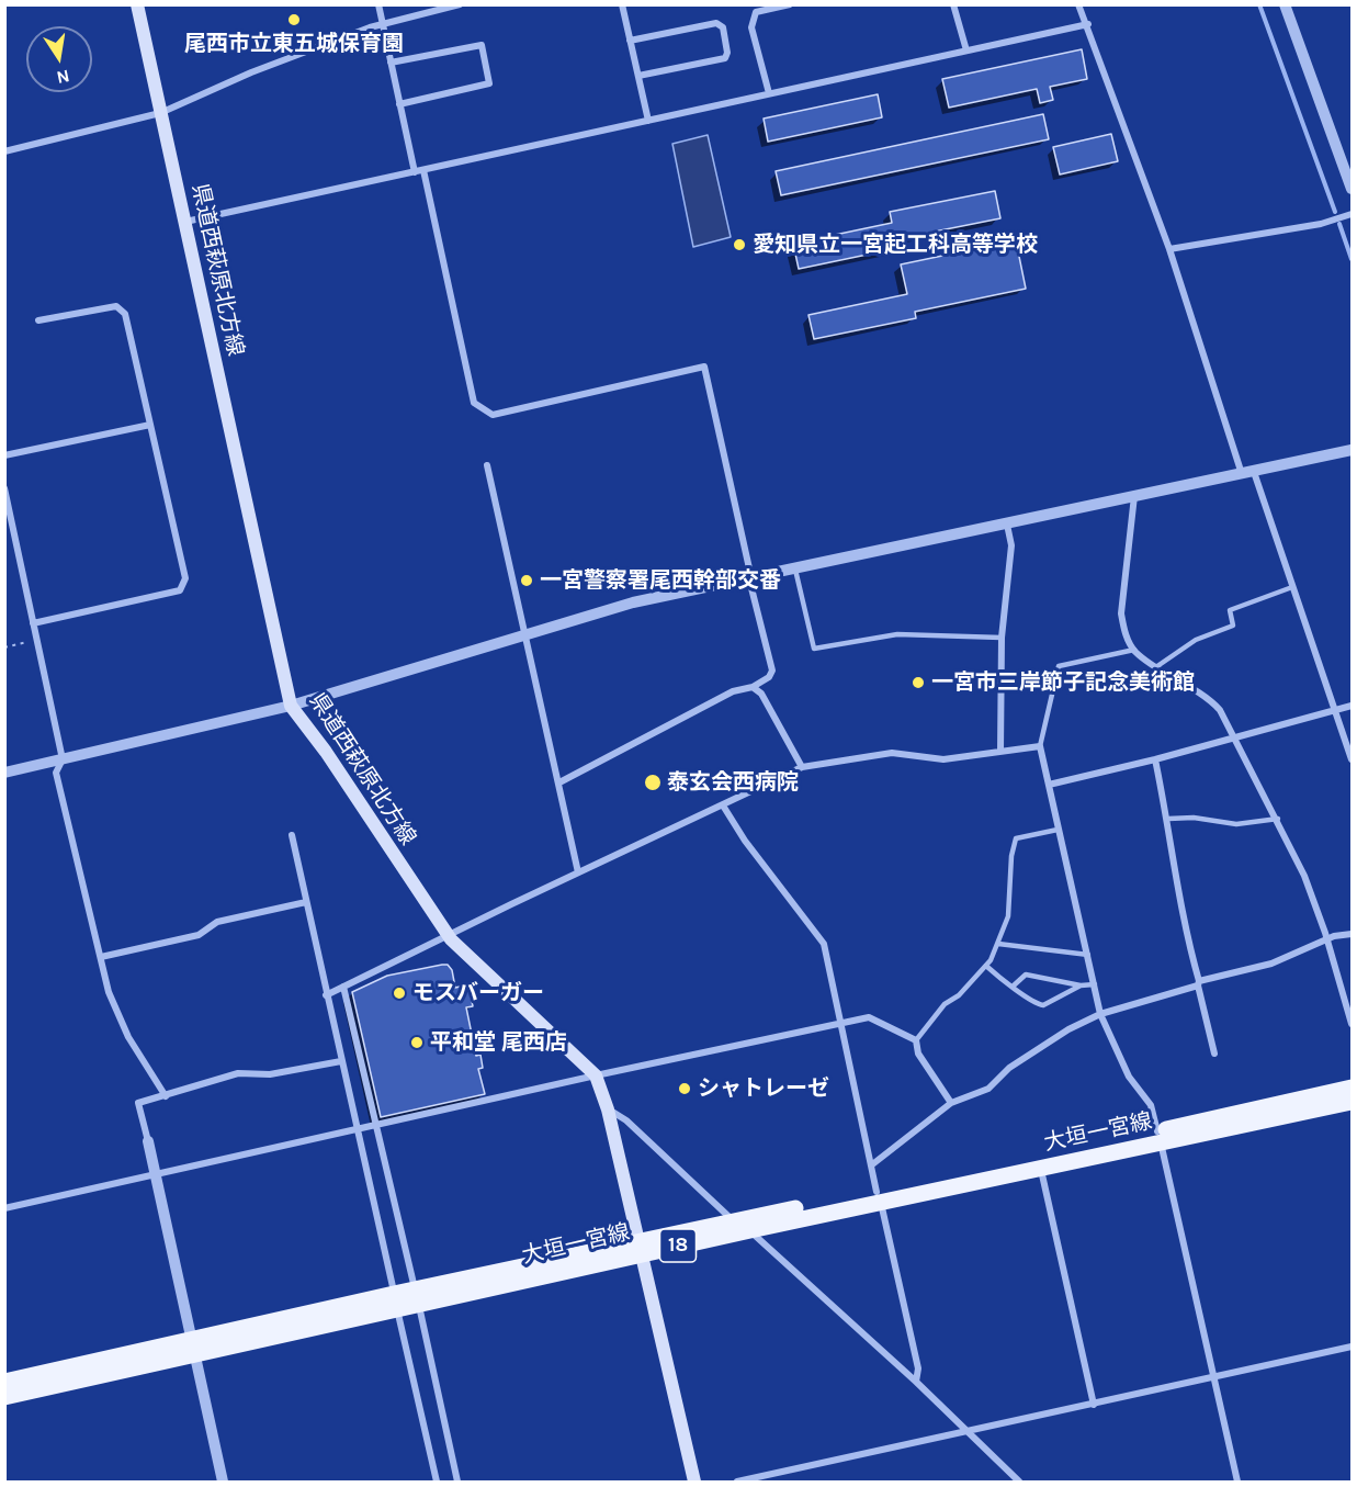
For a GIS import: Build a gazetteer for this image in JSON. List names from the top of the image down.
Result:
{
  "streets": {
    "main road": ["県道西萩原北方線", "大垣一宮線", "18"]
  },
  "crossings": [
    ["県道西萩原北方線", "大垣一宮線"]
  ],
  "places": [
    "尾西市立東五城保育園",
    "愛知県立一宮起工科高等学校",
    "一宮警察署尾西幹部交番",
    "一宮市三岸節子記念美術館",
    "泰玄会西病院",
    "モスバーガー",
    "平和堂 尾西店",
    "シャトレーゼ"
  ],
  "north": "bottom"
}
